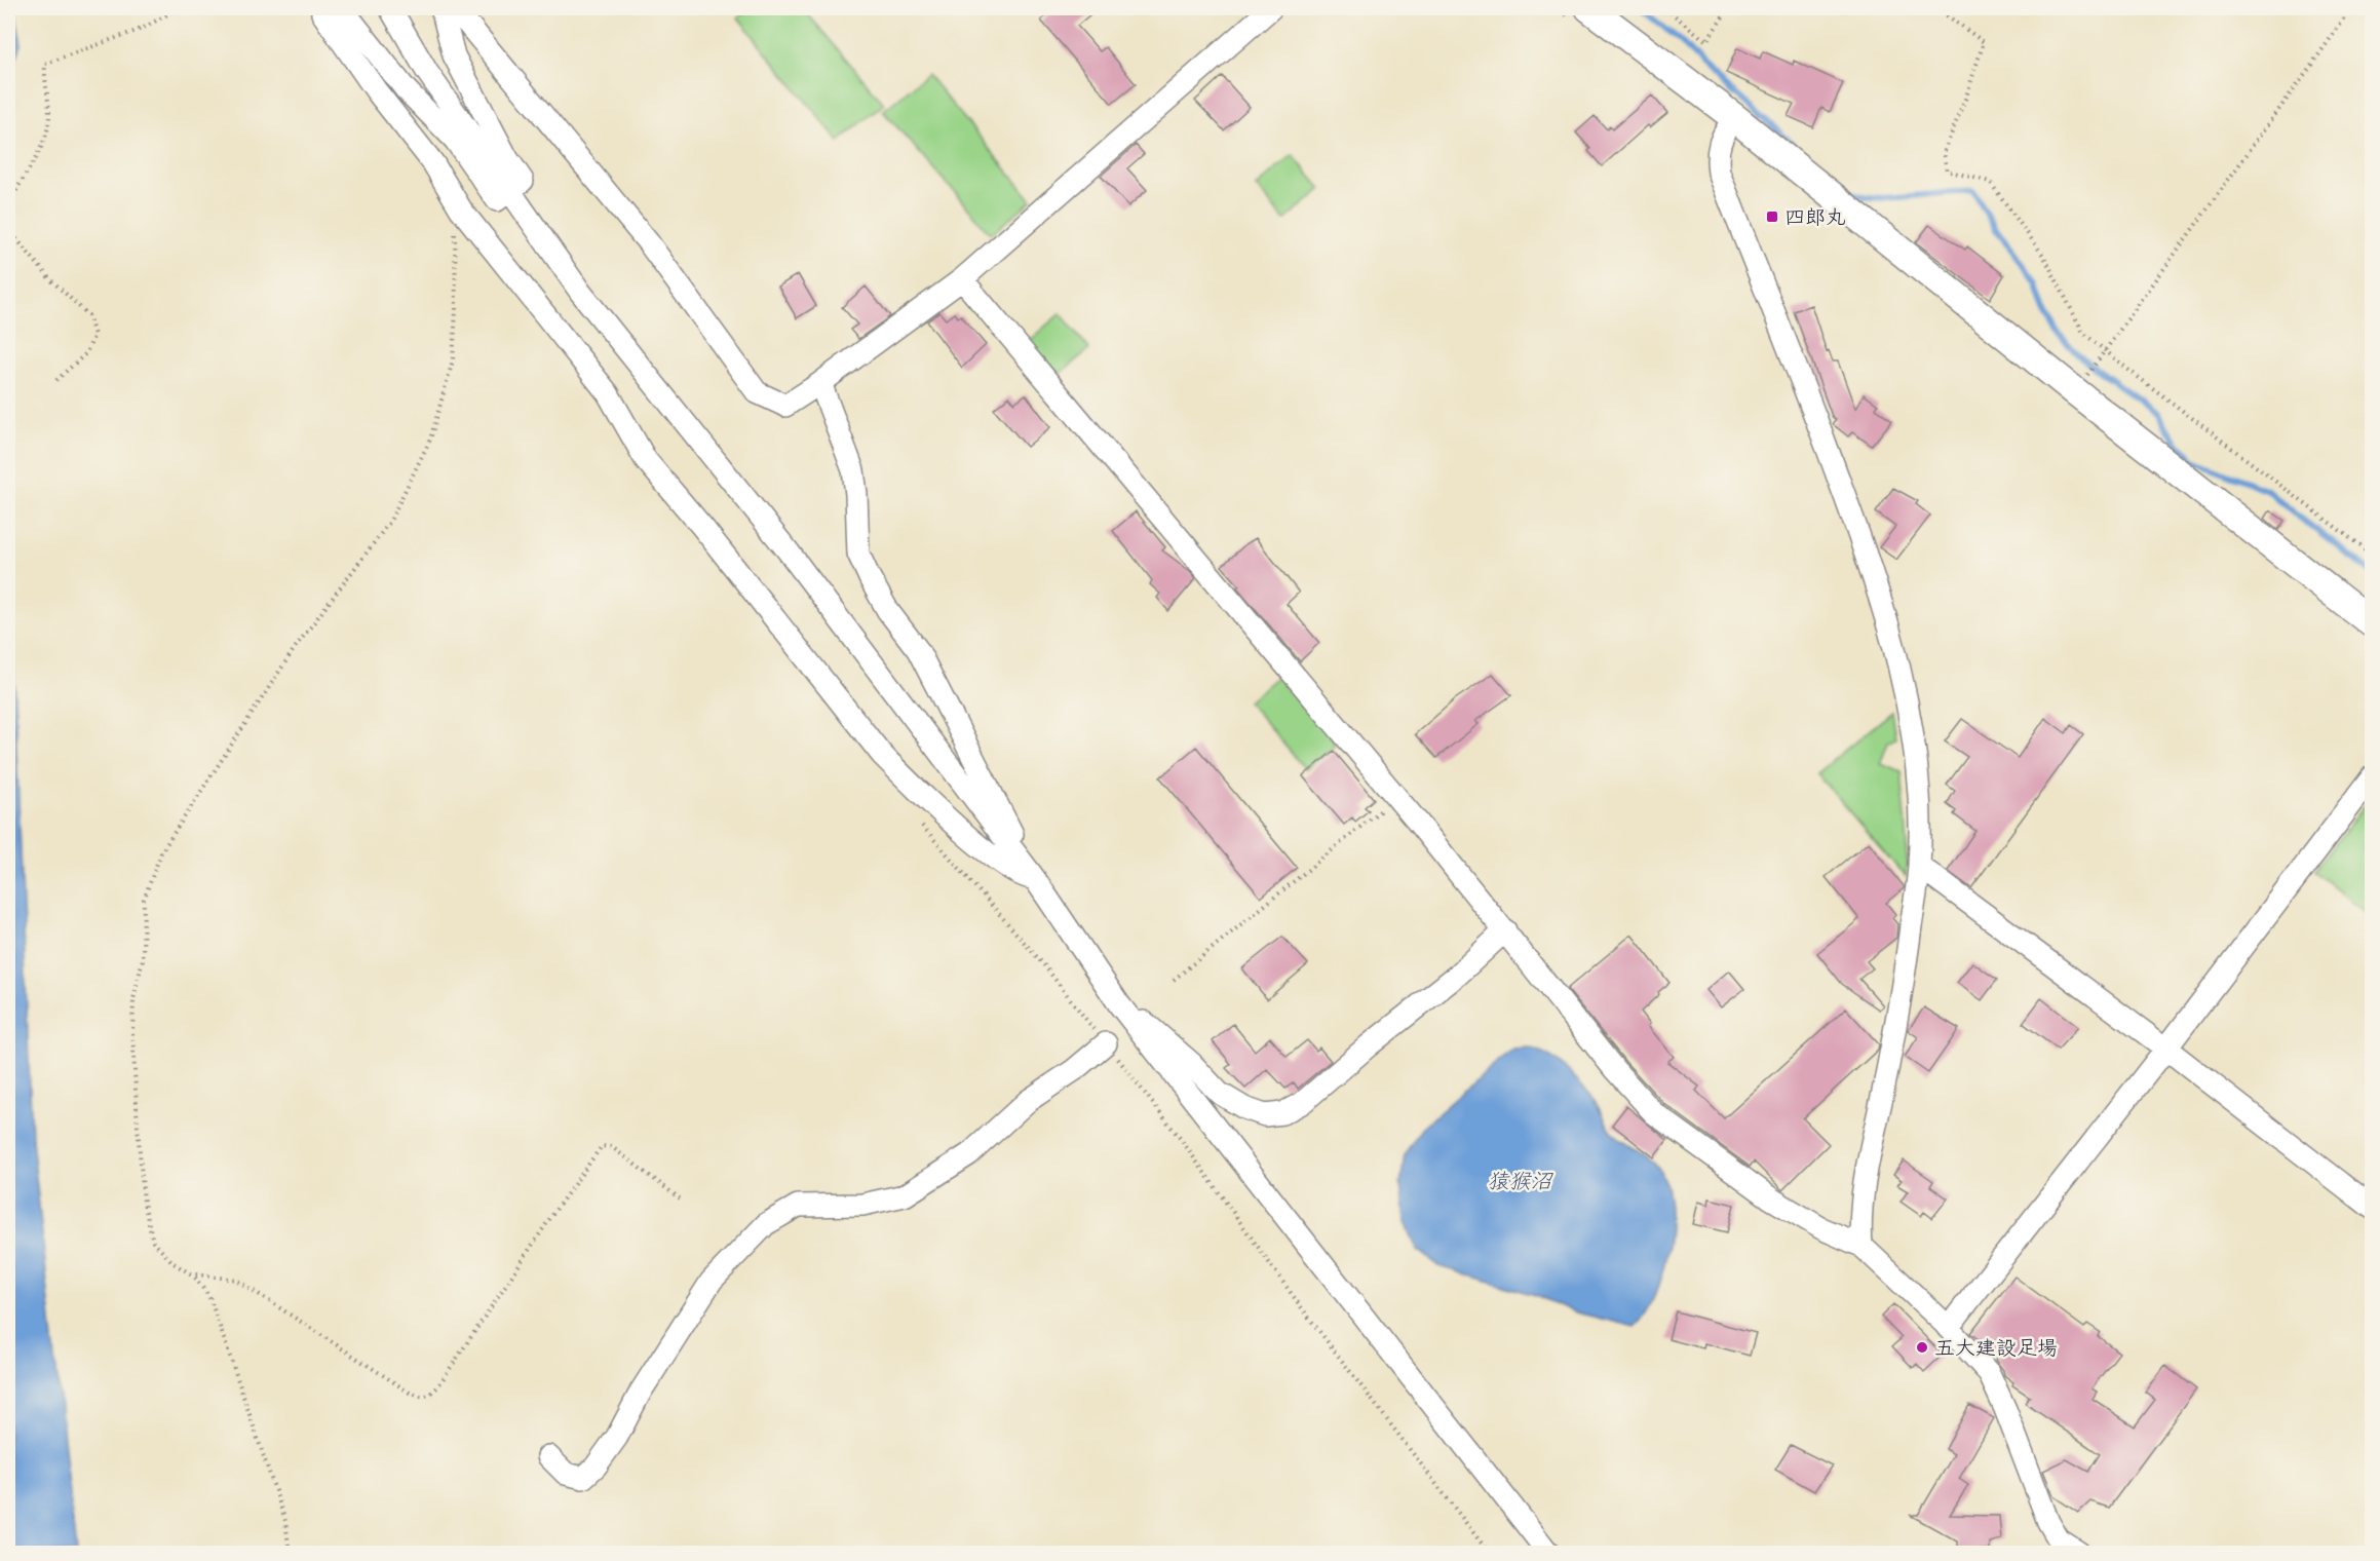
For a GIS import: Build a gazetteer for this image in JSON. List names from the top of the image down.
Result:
{
  "water": ["猿猴沼"],
  "places": {
    "transit": ["四郎丸"],
    "other": ["五大建設足場"]
  }
}
